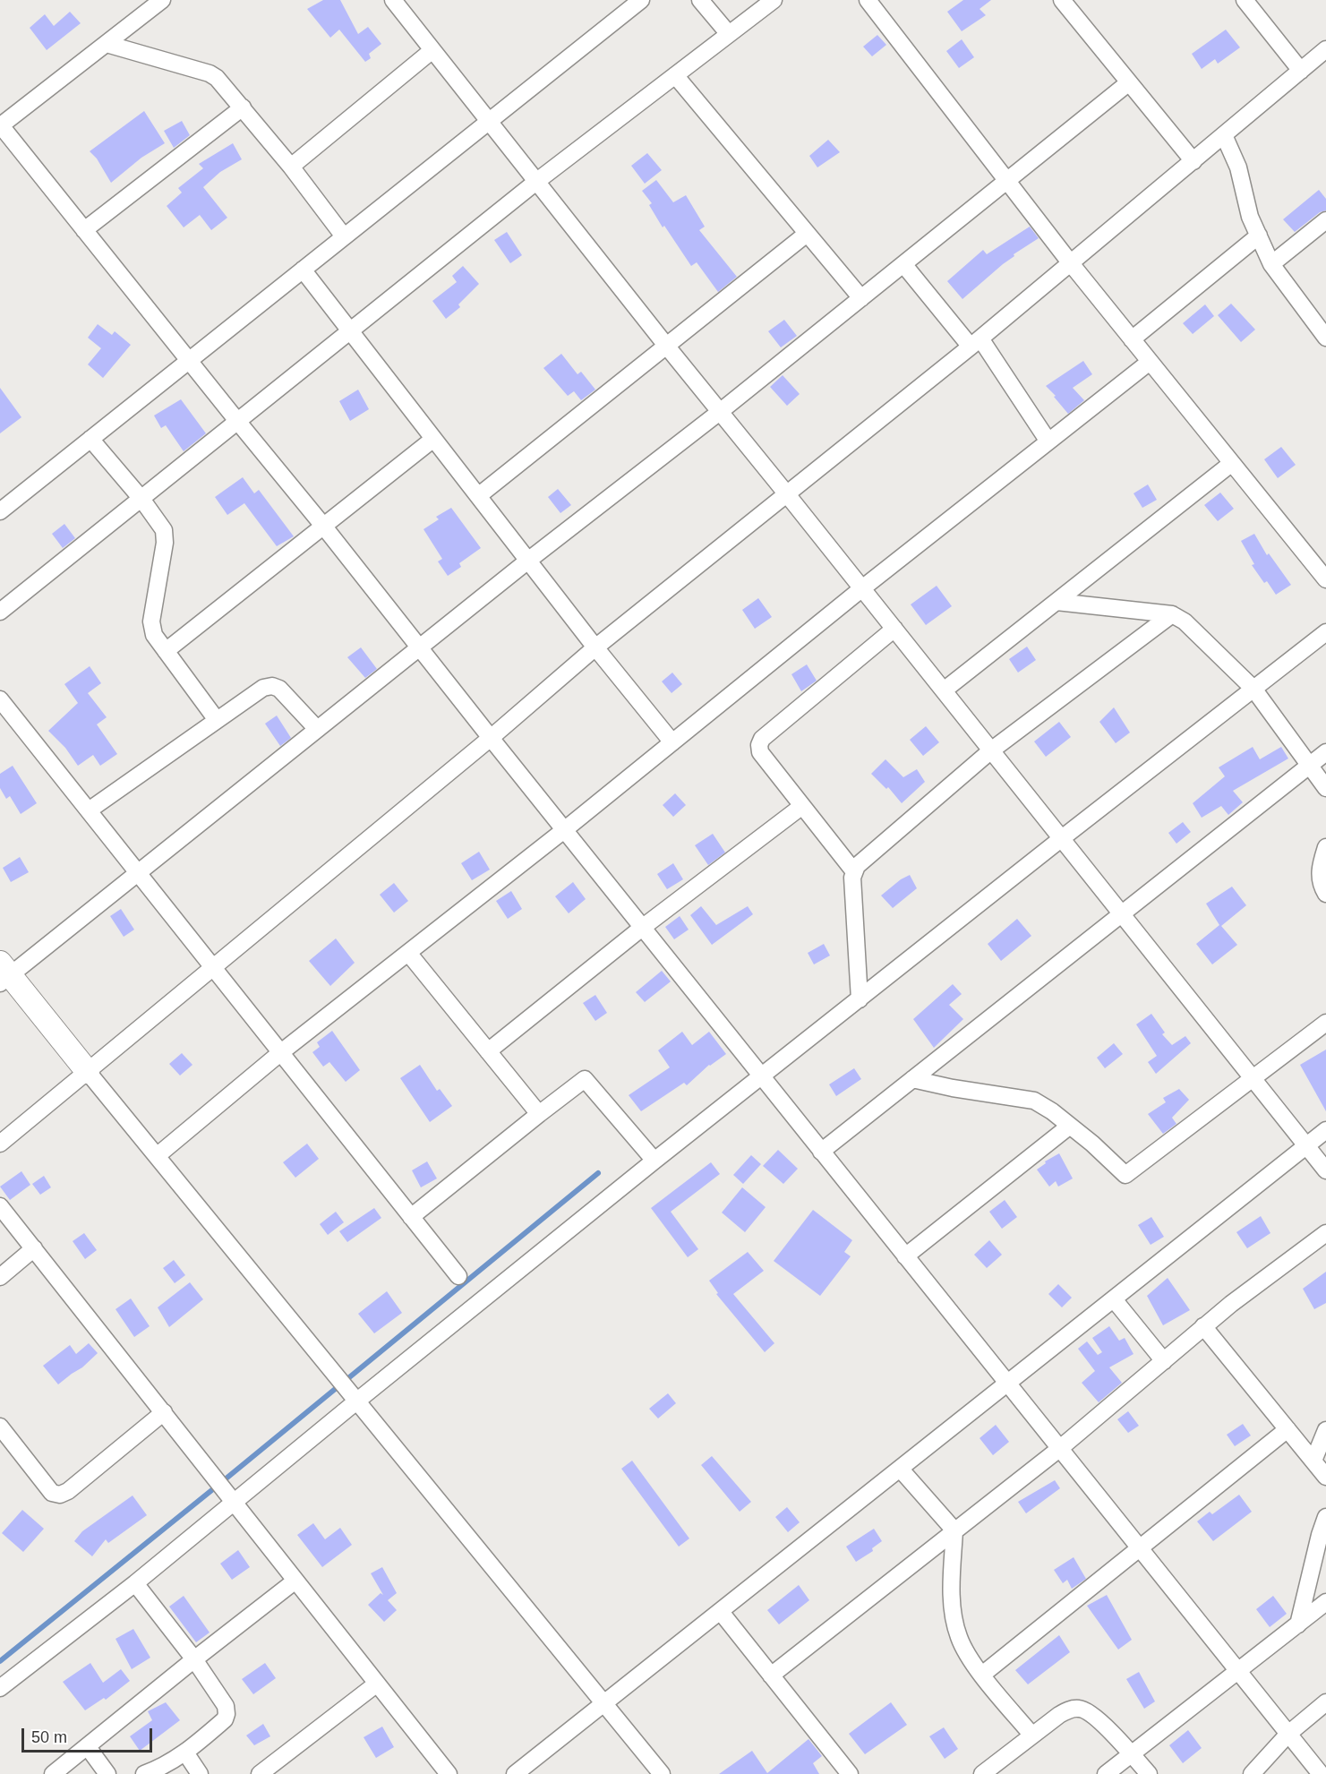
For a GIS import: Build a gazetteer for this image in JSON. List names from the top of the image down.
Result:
{
  "scale_bar": "50 m"
}
